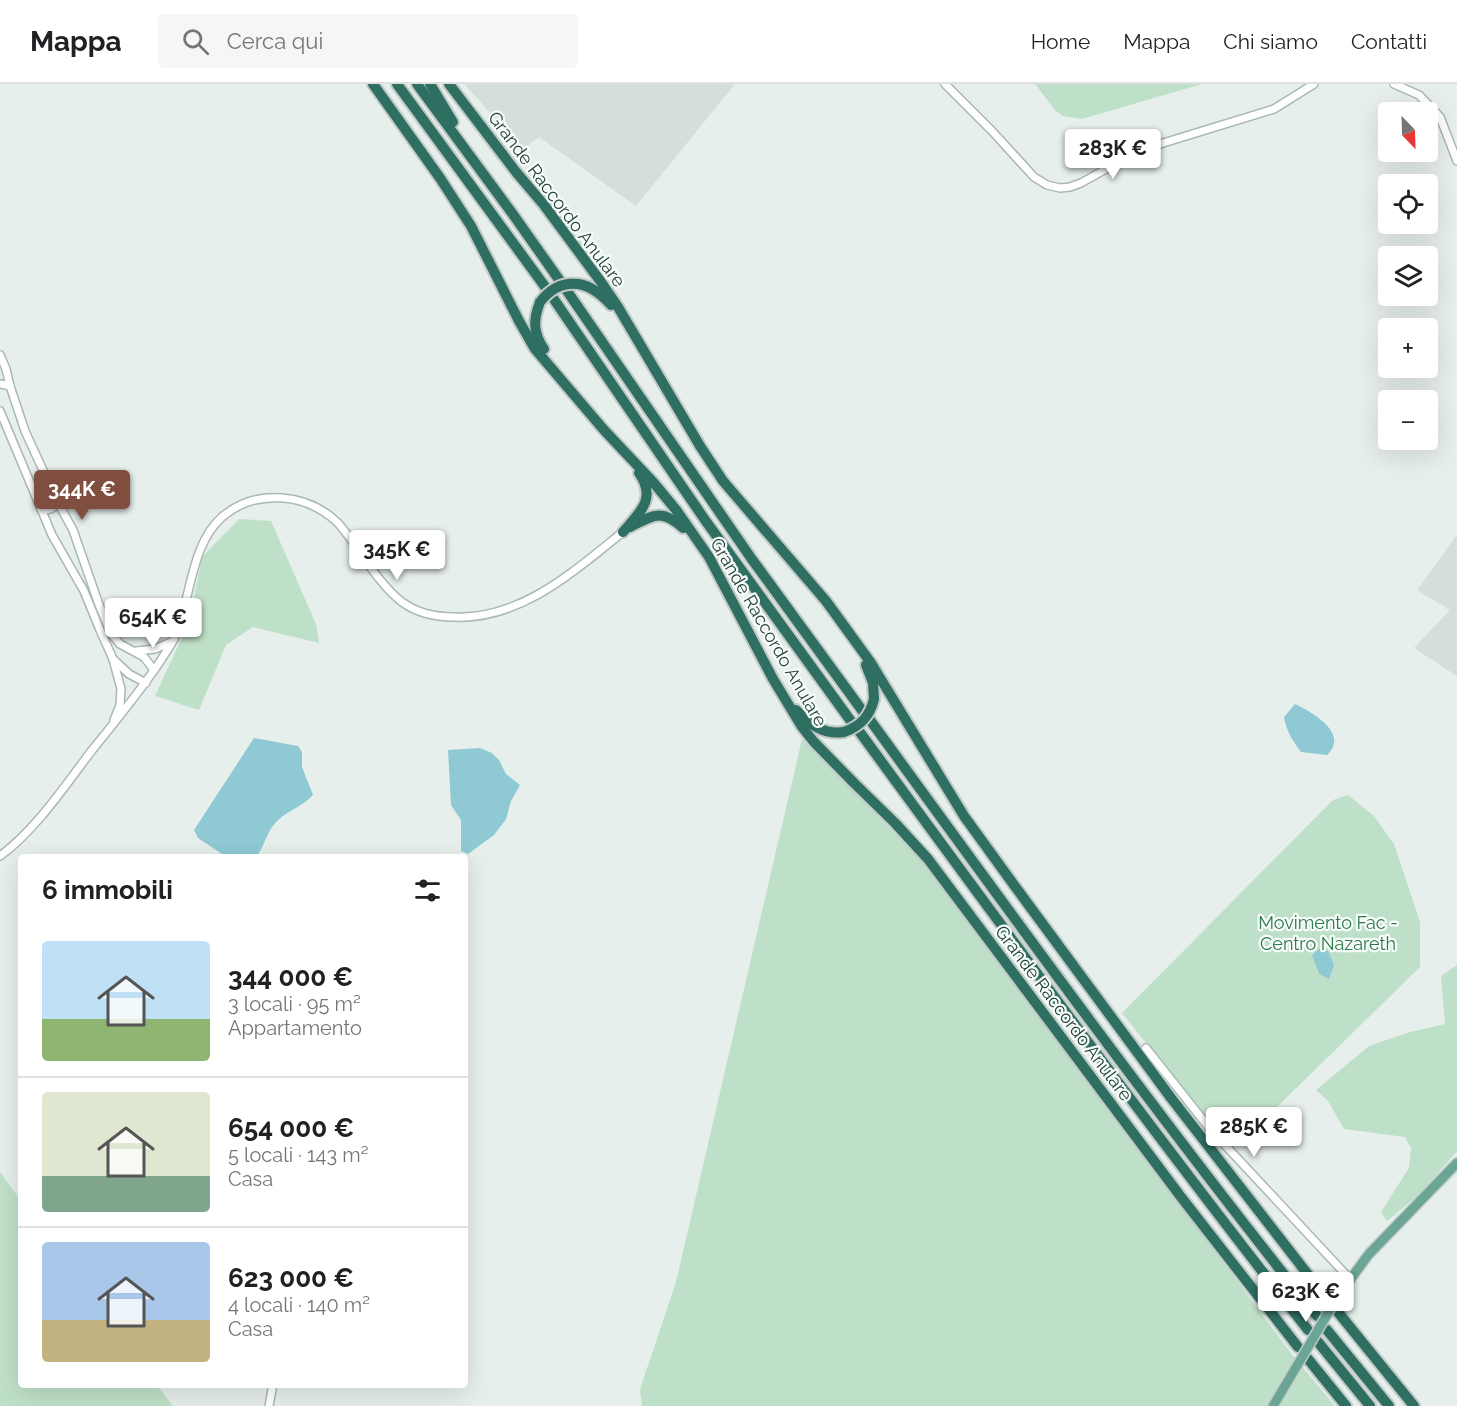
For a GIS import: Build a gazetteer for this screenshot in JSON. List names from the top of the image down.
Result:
{
  "streets": {
    "highway": ["Grande Raccordo Anulare"]
  },
  "parks": ["Movimento Fac - Centro Nazareth"],
  "north": "bottom right",
  "page": {
    "header": "Mappa",
    "search": "Cerca qui",
    "nav": [
      "Home",
      "Mappa",
      "Chi siamo",
      "Contatti"
    ],
    "map_buttons": ["+", "−"],
    "price": [
      "283K €",
      "344K €",
      "345K €",
      "654K €",
      "285K €",
      "623K €"
    ],
    "heading": "6 immobili",
    "list": [
      {
        "name": "344 000 €",
        "note": "3 locali · 95 m² · Appartamento"
      },
      {
        "name": "654 000 €",
        "note": "5 locali · 143 m² · Casa"
      },
      {
        "name": "623 000 €",
        "note": "4 locali · 140 m² · Casa"
      }
    ]
  }
}
